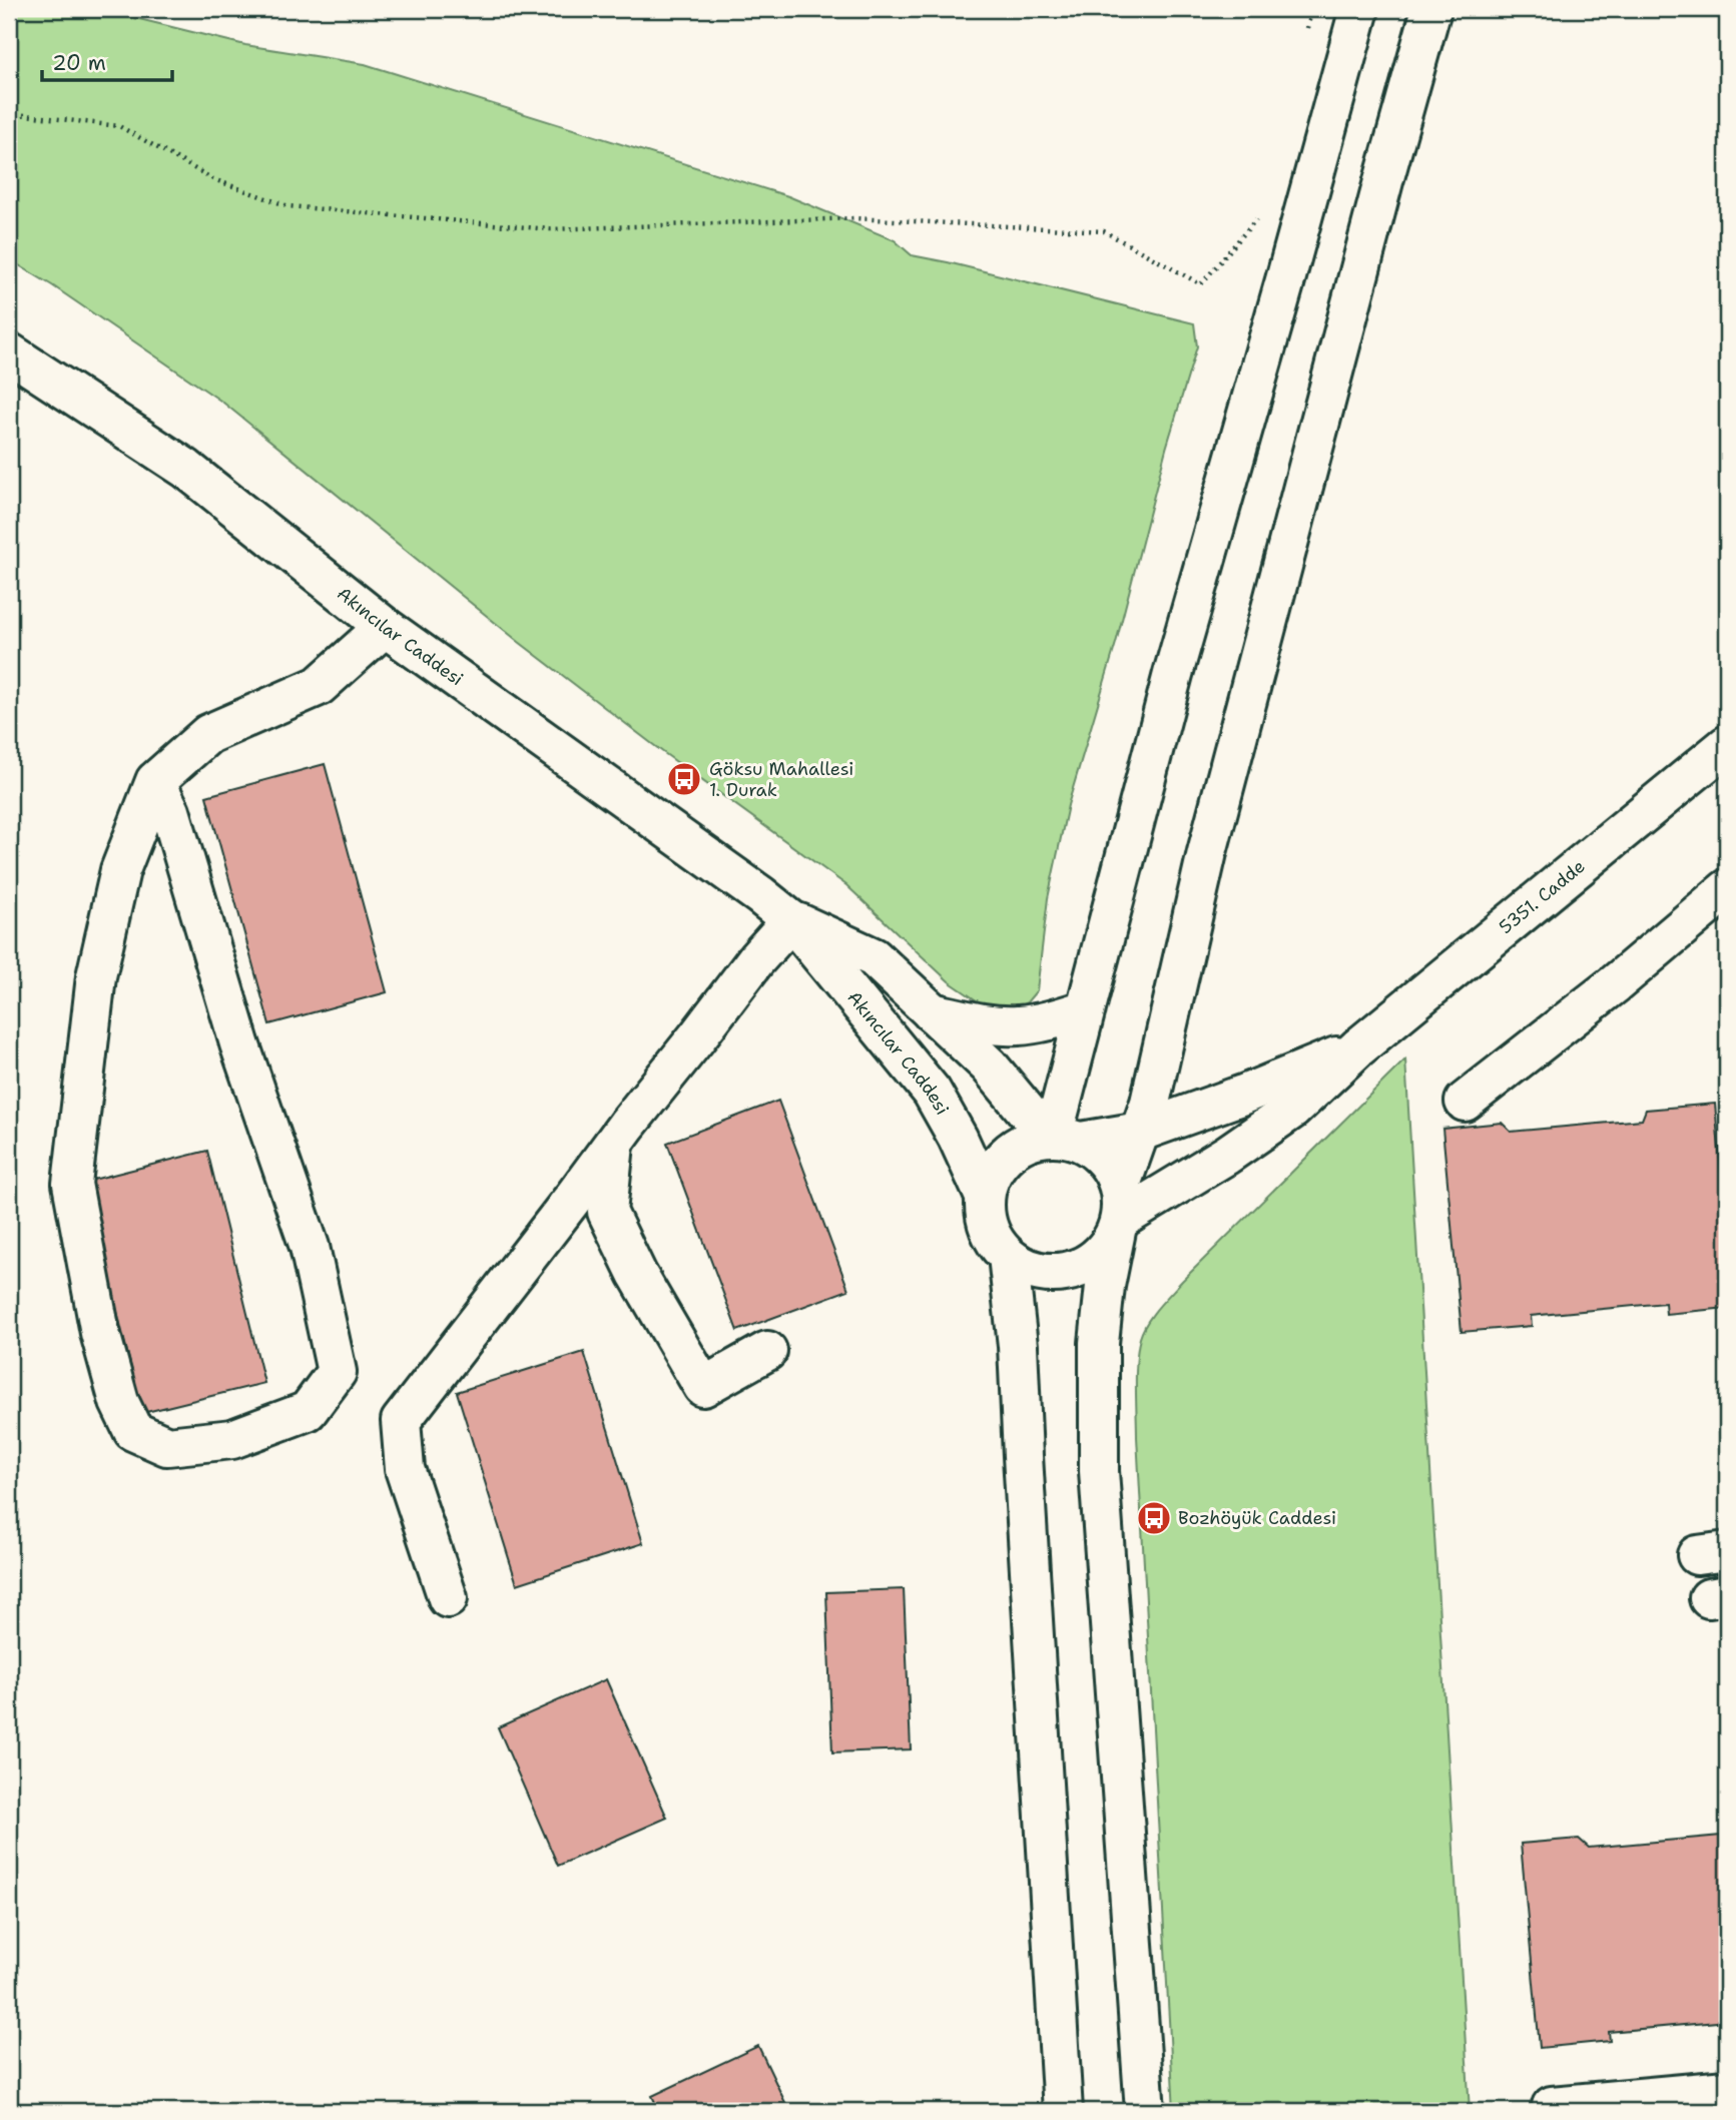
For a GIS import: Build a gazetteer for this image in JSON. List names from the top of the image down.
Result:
{
  "streets": {
    "main road": ["Akıncılar Caddesi", "5351. Cadde"]
  },
  "crossings": [
    ["Akıncılar Caddesi", "5351. Cadde"]
  ],
  "places": {
    "bus stop": ["Göksu Mahallesi 1. Durak", "Bozhöyük Caddesi"]
  },
  "scale_bar": "20 m"
}
